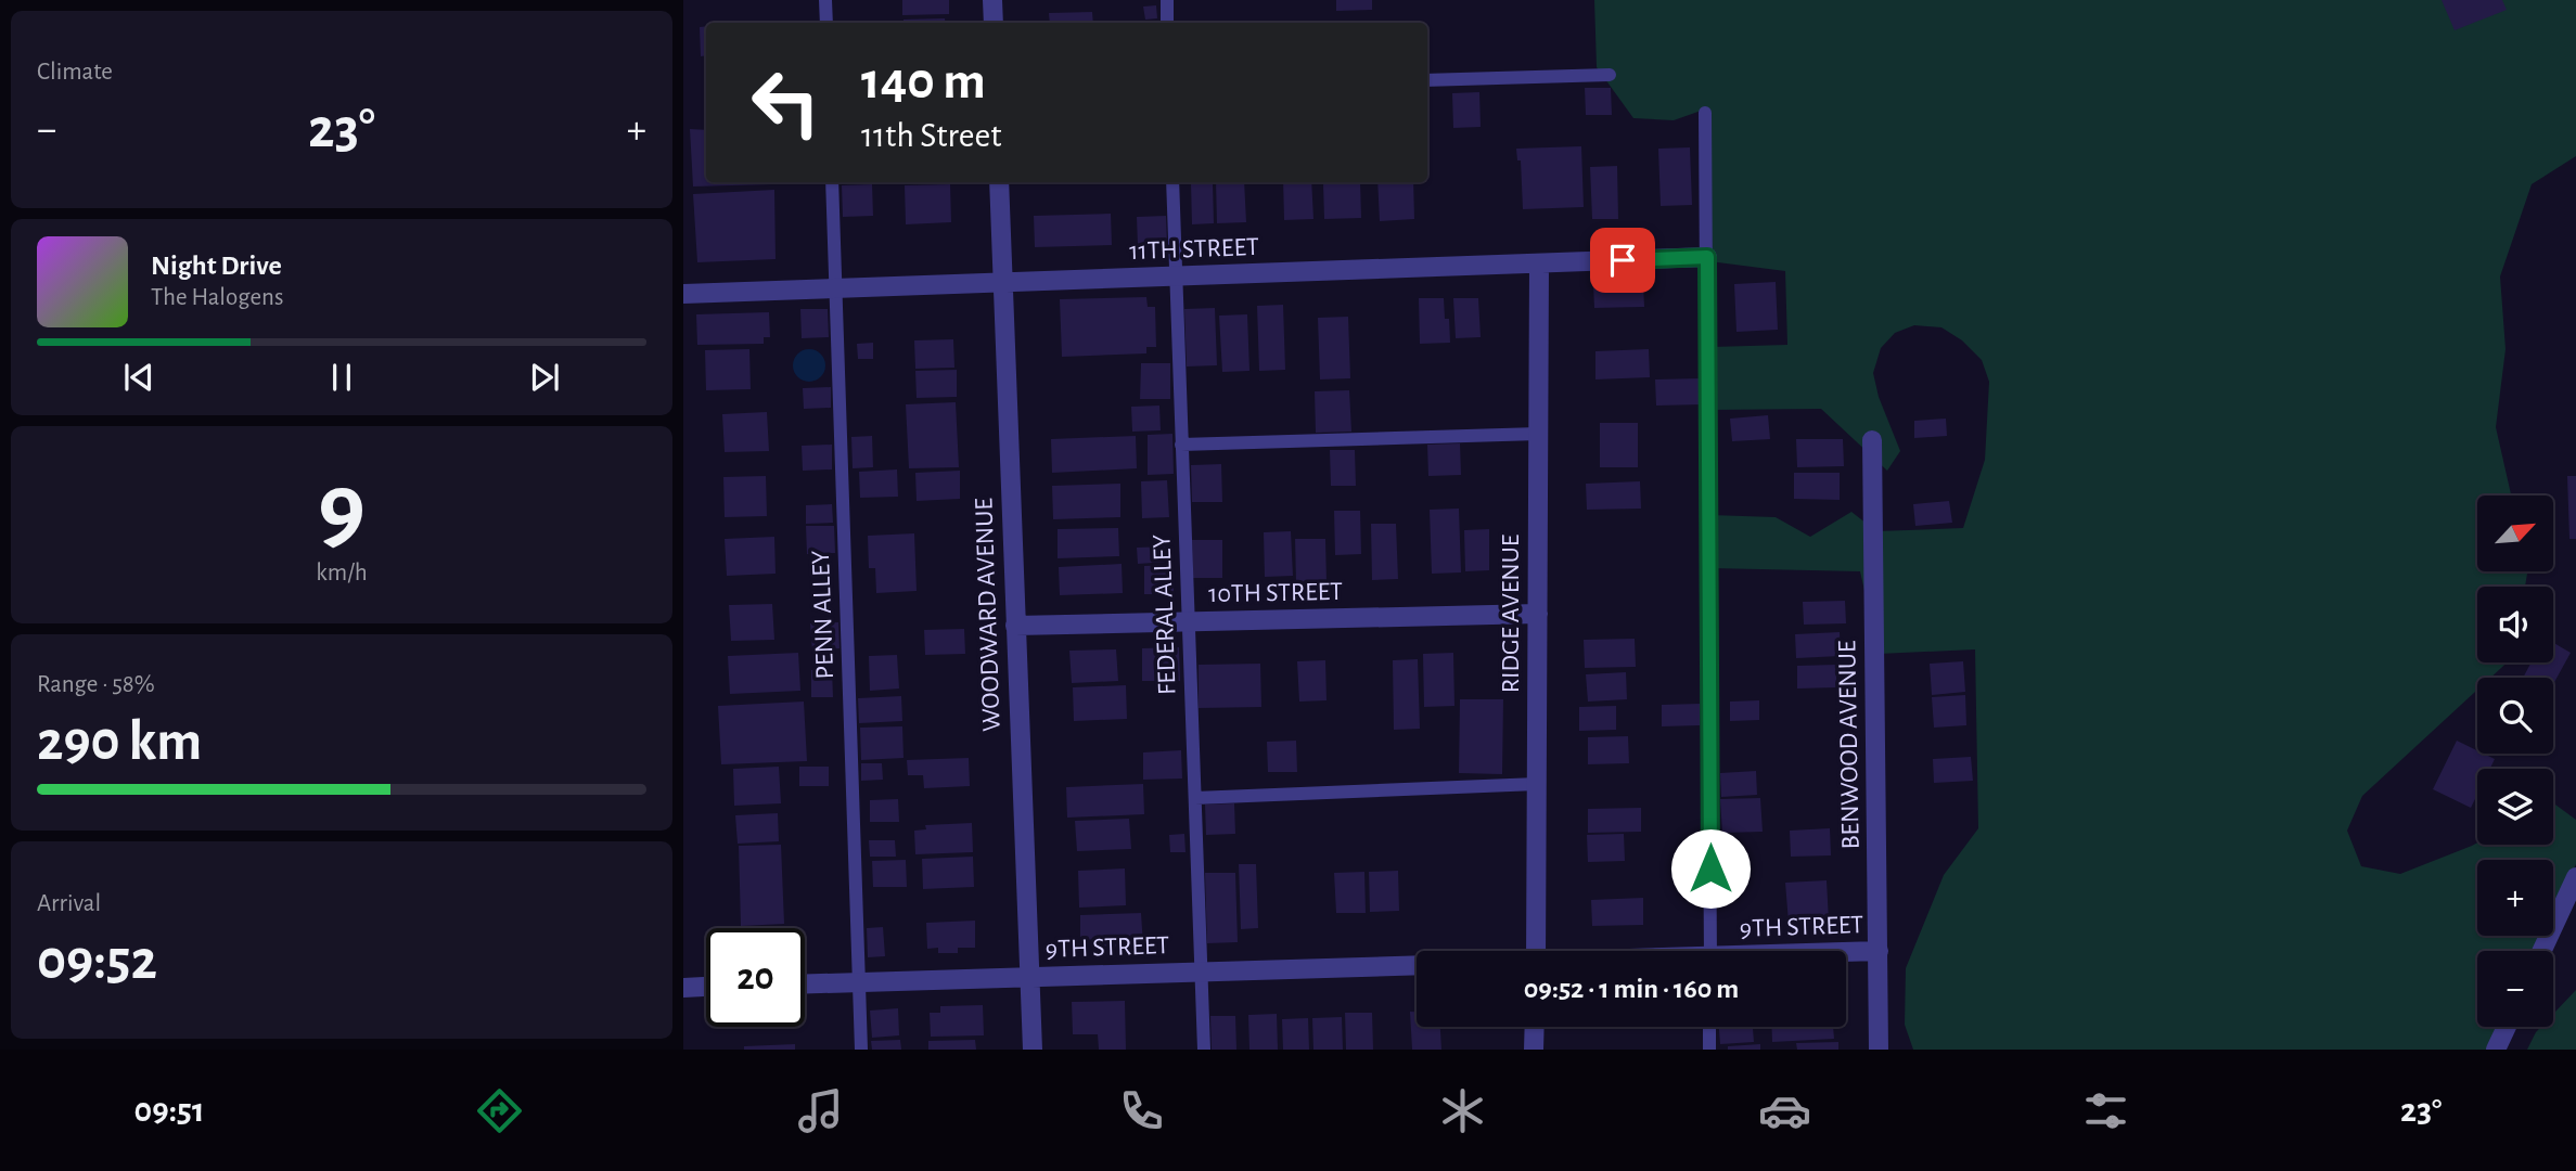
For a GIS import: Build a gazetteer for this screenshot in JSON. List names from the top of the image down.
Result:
{
  "streets": {
    "street": [
      "11TH STREET",
      "10TH STREET",
      "RIDGE AVENUE",
      "WOODWARD AVENUE",
      "BENWOOD AVENUE",
      "9TH STREET"
    ],
    "lane": ["PENN ALLEY", "FEDERAL ALLEY"]
  },
  "crossings": [
    ["11TH STREET", "RIDGE AVENUE"],
    ["11TH STREET", "PENN ALLEY"],
    ["11TH STREET", "WOODWARD AVENUE"],
    ["11TH STREET", "FEDERAL ALLEY"],
    ["10TH STREET", "RIDGE AVENUE"],
    ["10TH STREET", "WOODWARD AVENUE"],
    ["10TH STREET", "FEDERAL ALLEY"],
    ["PENN ALLEY", "9TH STREET"],
    ["WOODWARD AVENUE", "9TH STREET"],
    ["FEDERAL ALLEY", "9TH STREET"],
    ["BENWOOD AVENUE", "9TH STREET"]
  ],
  "north": "top right",
  "page": {
    "tile": [
      "Climate",
      ["9", "km/h"],
      ["Range · 58%", "290 km"],
      ["Arrival", "09:52"]
    ],
    "turn": ["140 m", "11th Street"],
    "heat": ["−", "23°", "+"],
    "song": ["Night Drive", "The Halogens"],
    "map_buttons": ["+", "−"],
    "limit": "20",
    "trip": "09:52 · 1 min · 160 m",
    "tabs": ["09:51", "23°"]
  }
}
